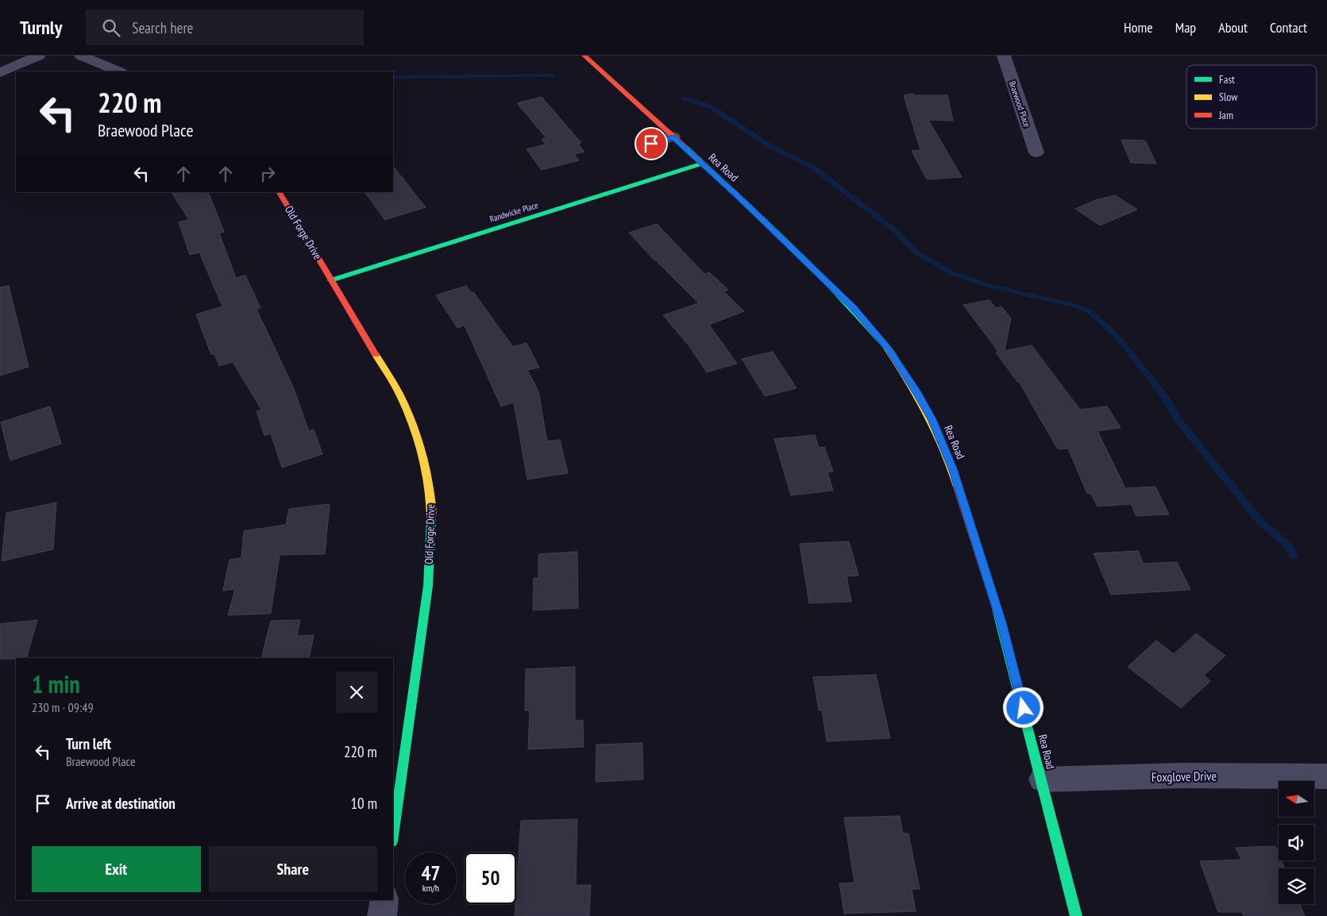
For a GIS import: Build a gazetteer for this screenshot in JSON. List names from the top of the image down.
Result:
{
  "streets": {
    "street": [
      "Braewood Place",
      "Rea Road",
      "Randwicke Place",
      "Old Forge Drive",
      "Foxglove Drive"
    ]
  },
  "crossings": [
    ["Rea Road", "Randwicke Place"],
    ["Rea Road", "Foxglove Drive"],
    ["Randwicke Place", "Old Forge Drive"]
  ],
  "legend": ["Fast", "Slow", "Jam"],
  "north": "left",
  "page": {
    "header": "Turnly",
    "search": "Search here",
    "nav": [
      "Home",
      "Map",
      "About",
      "Contact"
    ],
    "turn": ["220 m", "Braewood Place"],
    "heading": ["1 min", "230 m · 09:49"],
    "list": [
      {
        "name": "Turn left",
        "note": "Braewood Place",
        "value": "220 m"
      },
      {
        "name": "Arrive at destination",
        "value": "10 m"
      }
    ],
    "buttons": ["Exit", "Share"],
    "speed": "47 km/h",
    "limit": "50"
  }
}
